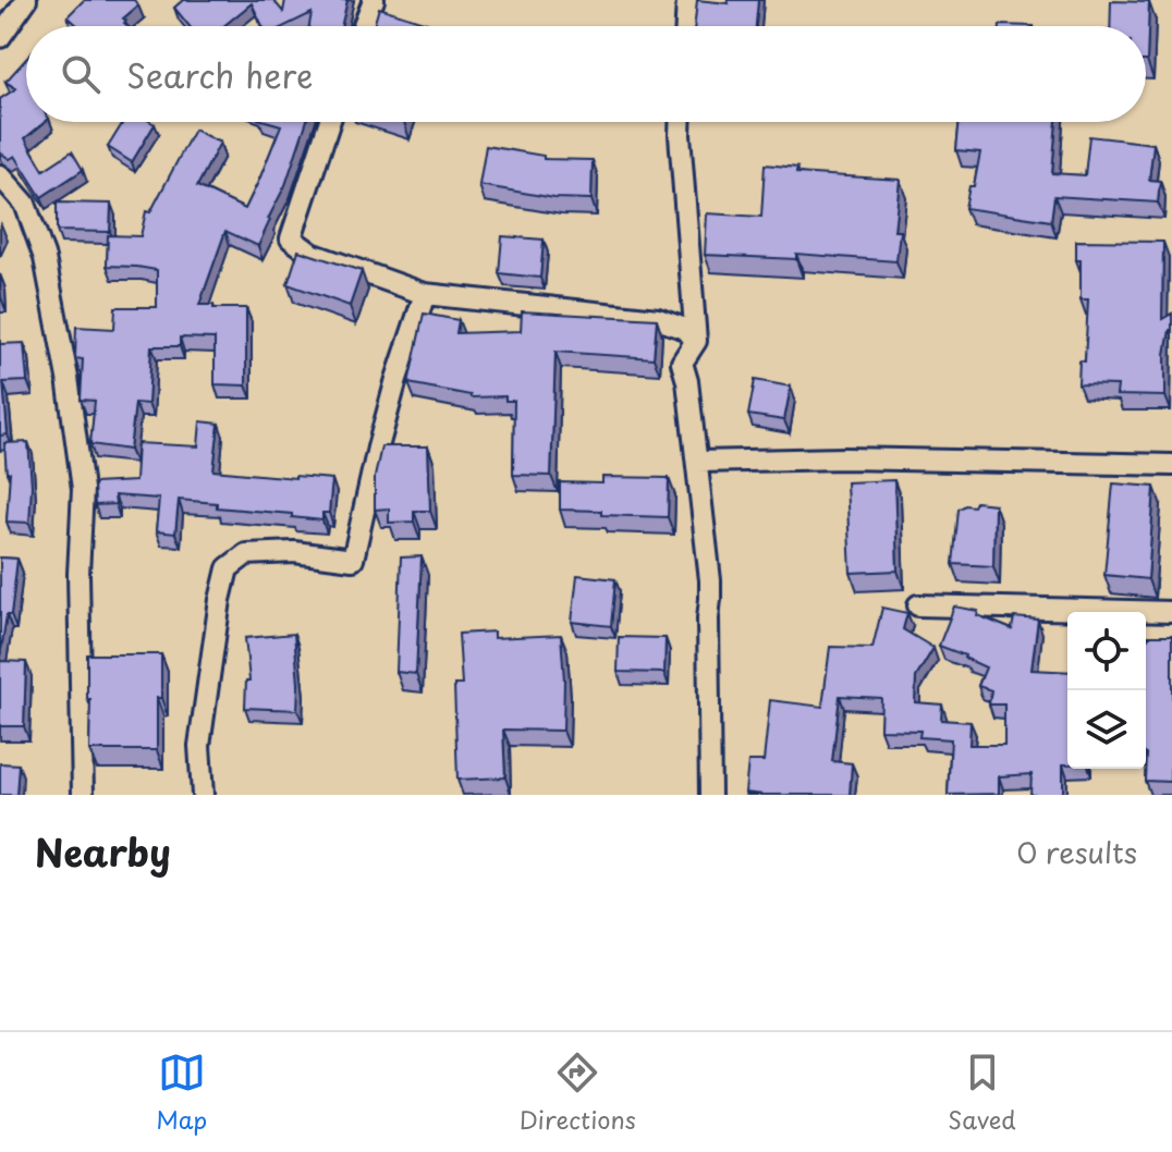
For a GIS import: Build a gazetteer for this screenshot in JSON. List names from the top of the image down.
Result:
{
  "page": {
    "search": "Search here",
    "heading": ["Nearby", "0 results"],
    "nav": ["Map", "Directions", "Saved"]
  }
}
